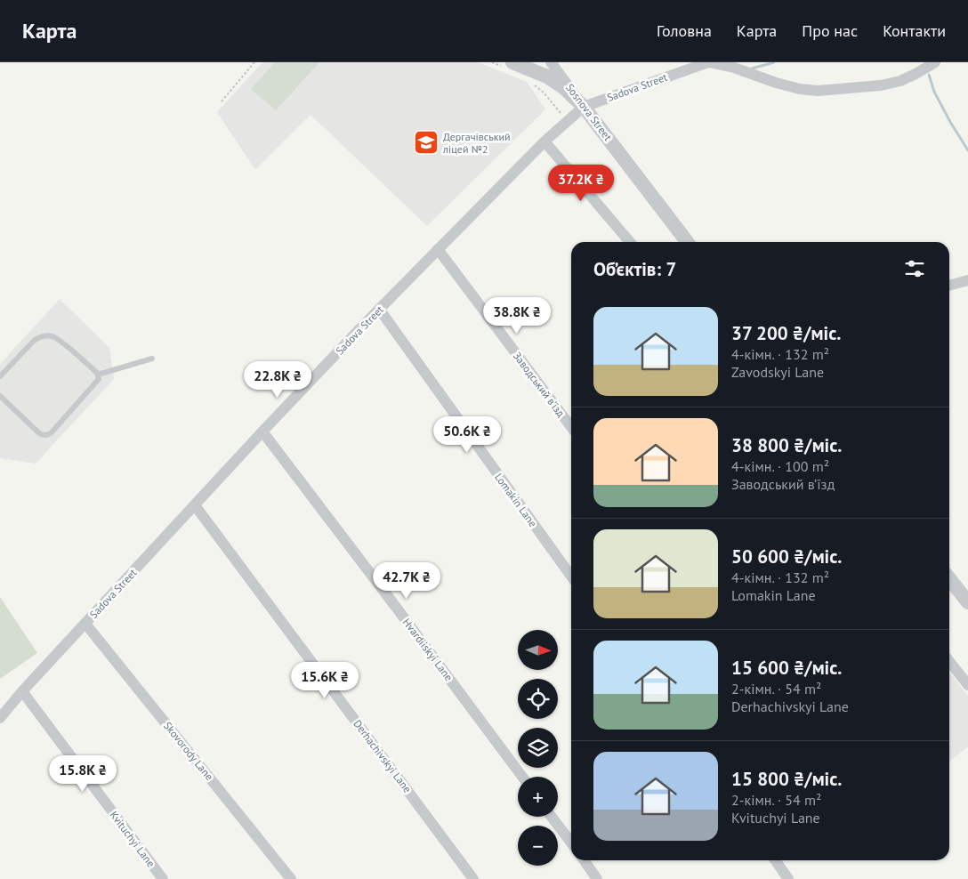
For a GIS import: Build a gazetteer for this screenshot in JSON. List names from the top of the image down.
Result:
{
  "streets": {
    "street": [
      "Sadova Street",
      "Sosnova Street",
      "Заводський в’їзд",
      "Lomakin Lane",
      "Hvardiiskyi Lane",
      "Skovorody Lane",
      "Derhachivskyi Lane",
      "Kvituchyi Lane"
    ]
  },
  "crossings": [
    ["Sadova Street", "Sosnova Street"],
    ["Sadova Street", "Заводський в’їзд"],
    ["Sadova Street", "Lomakin Lane"],
    ["Sadova Street", "Hvardiiskyi Lane"],
    ["Sadova Street", "Skovorody Lane"],
    ["Sadova Street", "Derhachivskyi Lane"],
    ["Sadova Street", "Kvituchyi Lane"]
  ],
  "places": {
    "school or university": ["Дергачівський ліцей №2"]
  },
  "north": "right",
  "page": {
    "header": "Карта",
    "nav": [
      "Головна",
      "Карта",
      "Про нас",
      "Контакти"
    ],
    "price": [
      "37.2K ₴",
      "38.8K ₴",
      "22.8K ₴",
      "50.6K ₴",
      "42.7K ₴",
      "15.6K ₴",
      "15.8K ₴"
    ],
    "heading": "Об’єктів: 7",
    "list": [
      {
        "name": "37 200 ₴/міс.",
        "note": "4-кімн. · 132 m² · Zavodskyi Lane"
      },
      {
        "name": "38 800 ₴/міс.",
        "note": "4-кімн. · 100 m² · Заводський в’їзд"
      },
      {
        "name": "50 600 ₴/міс.",
        "note": "4-кімн. · 132 m² · Lomakin Lane"
      },
      {
        "name": "15 600 ₴/міс.",
        "note": "2-кімн. · 54 m² · Derhachivskyi Lane"
      },
      {
        "name": "15 800 ₴/міс.",
        "note": "2-кімн. · 54 m² · Kvituchyi Lane"
      }
    ],
    "map_buttons": ["+", "−"]
  }
}
